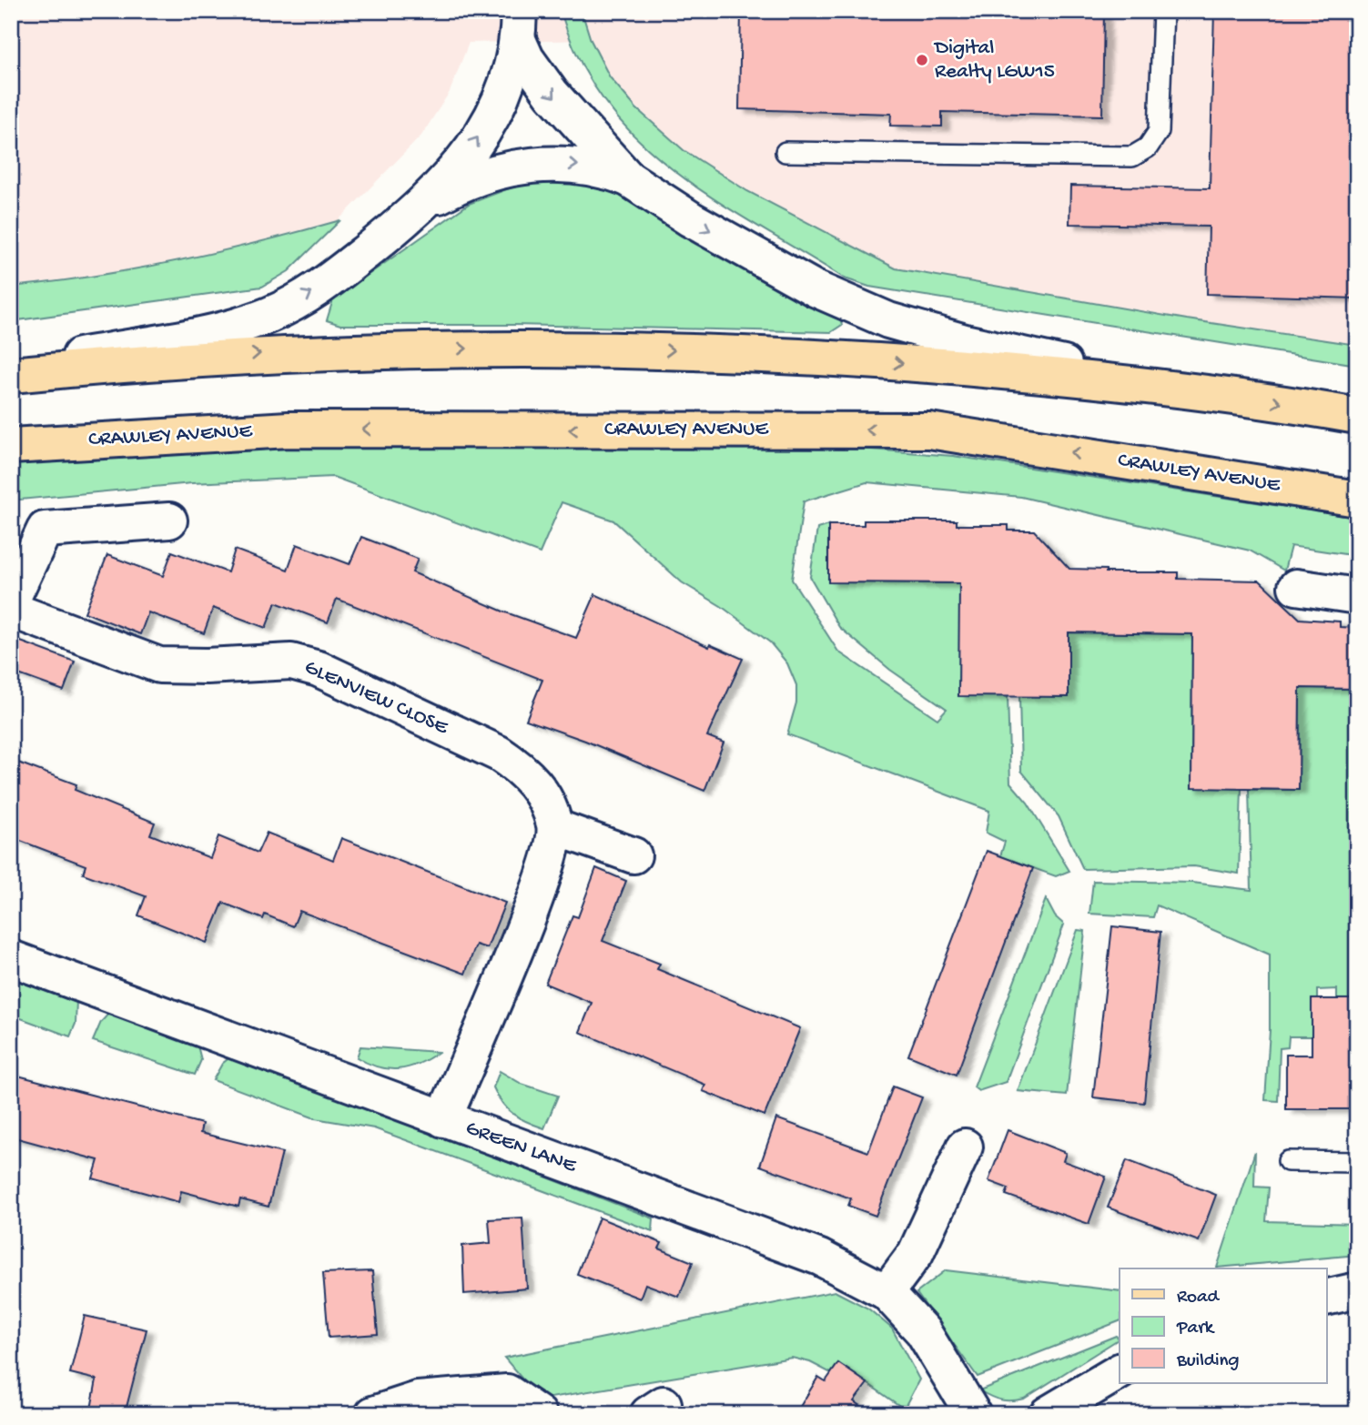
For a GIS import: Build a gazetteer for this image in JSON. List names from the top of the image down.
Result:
{
  "streets": {
    "main road": ["CRAWLEY AVENUE"],
    "street": ["GLENVIEW CLOSE", "GREEN LANE"]
  },
  "places": ["Digital Realty LGW15"],
  "legend": ["Road", "Park", "Building"]
}
